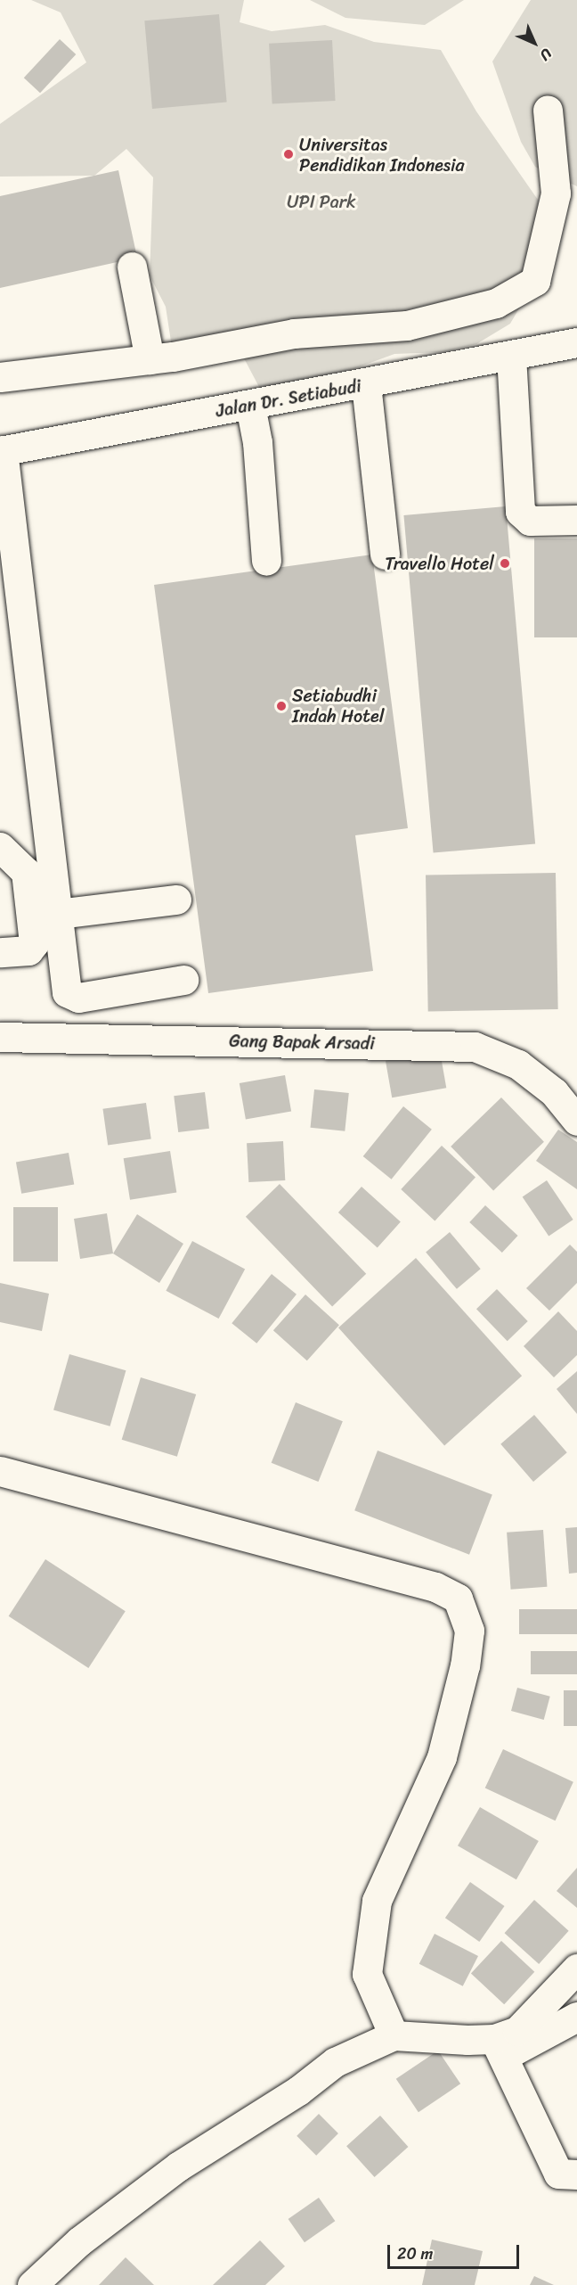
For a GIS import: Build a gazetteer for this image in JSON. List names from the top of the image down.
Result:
{
  "streets": {
    "street": ["Jalan Dr. Setiabudi", "Gang Bapak Arsadi"]
  },
  "parks": ["UPI Park"],
  "places": ["Universitas Pendidikan Indonesia", "Travello Hotel", "Setiabudhi Indah Hotel"],
  "scale_bar": "20 m",
  "north": "bottom right"
}
